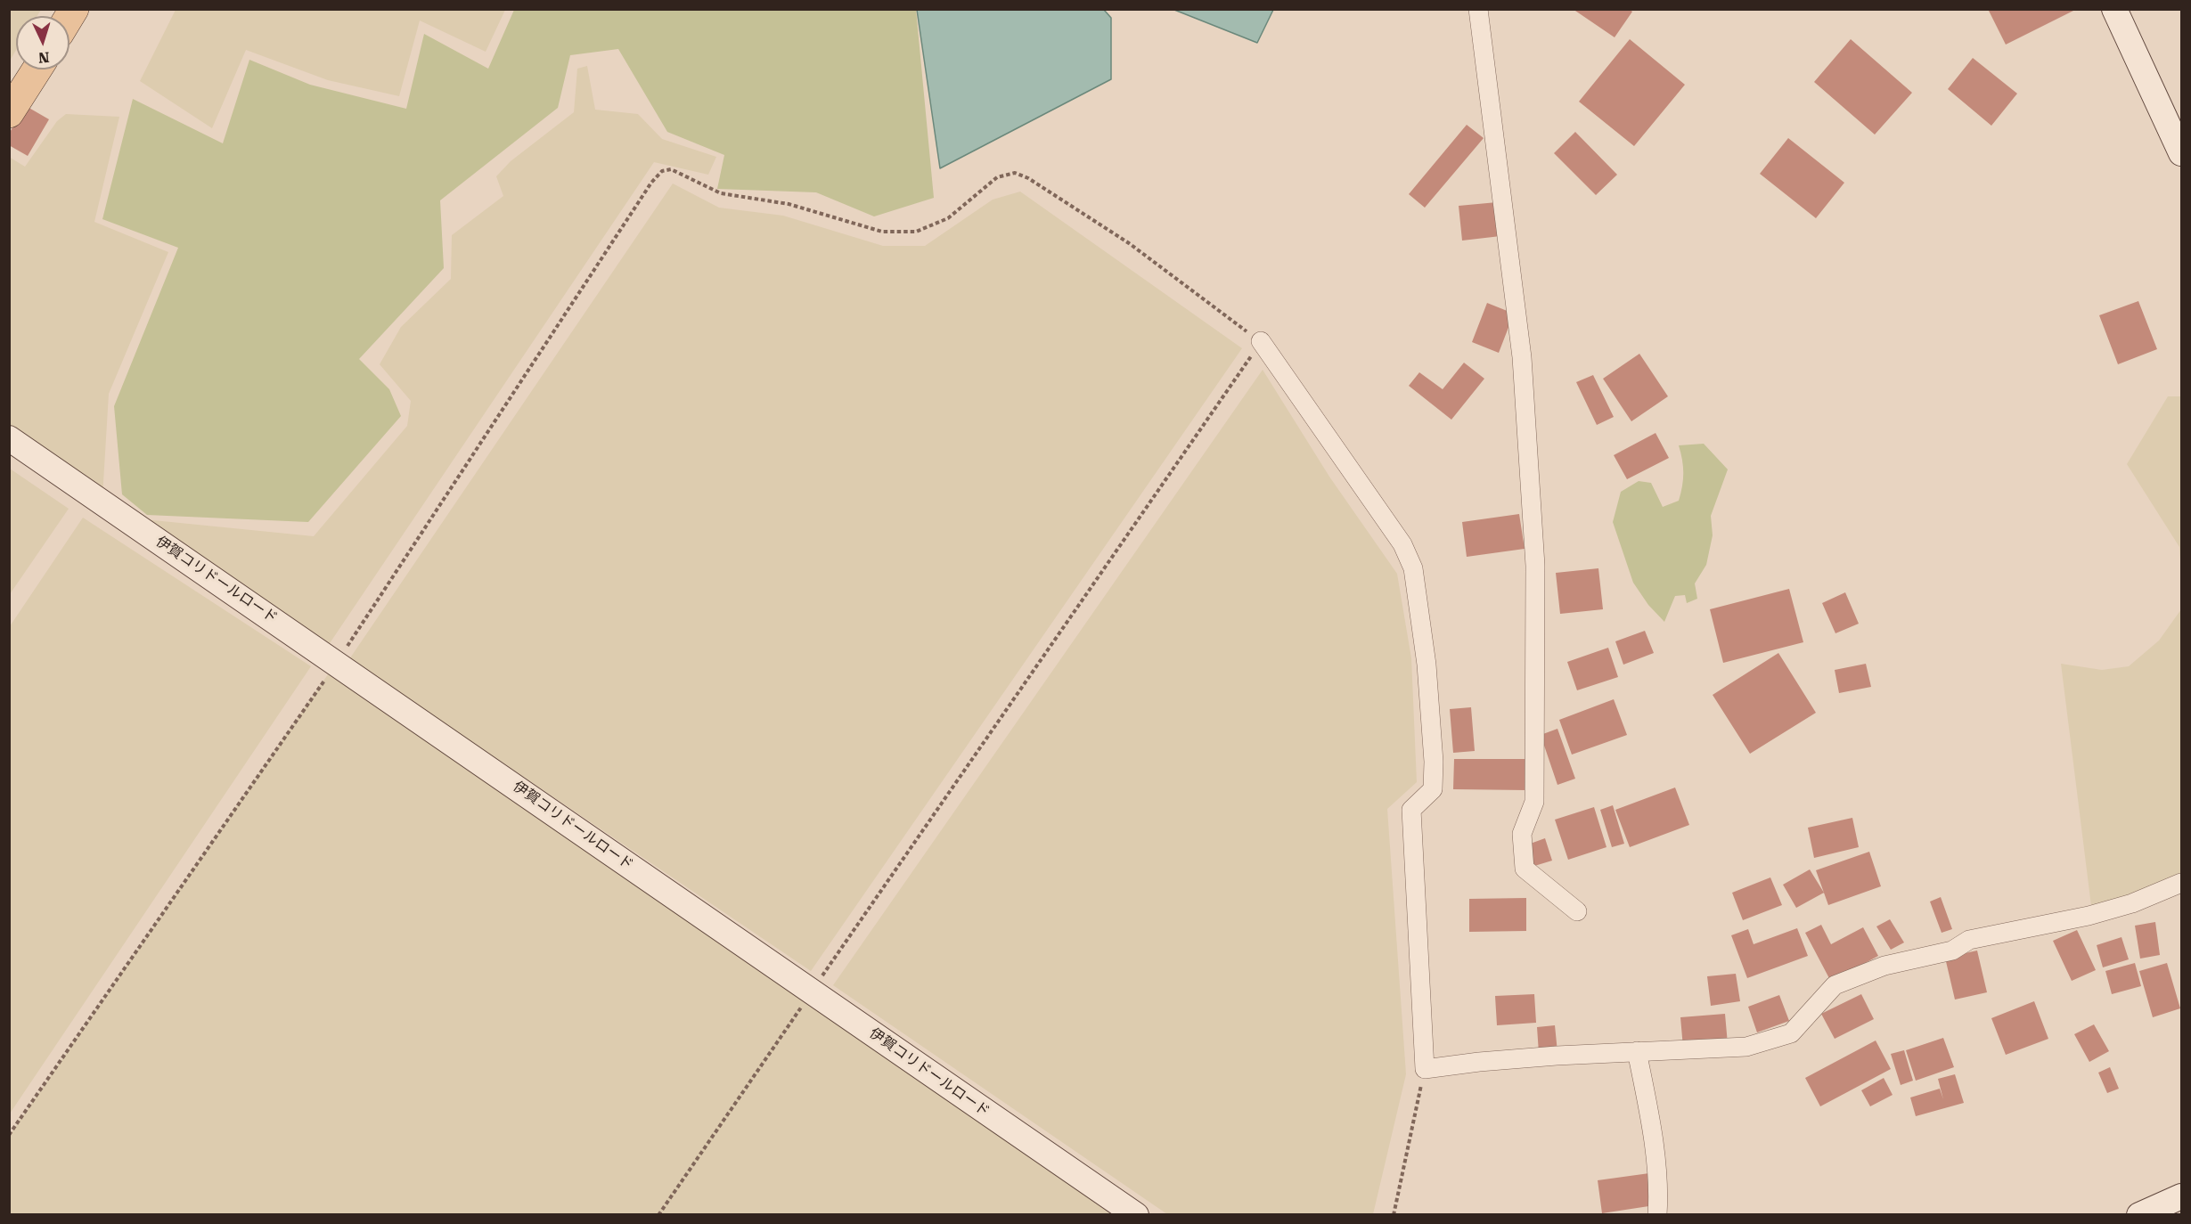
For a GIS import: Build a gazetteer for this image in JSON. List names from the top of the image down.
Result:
{
  "streets": {
    "street": ["伊賀コリドールロード"]
  },
  "north": "bottom"
}
